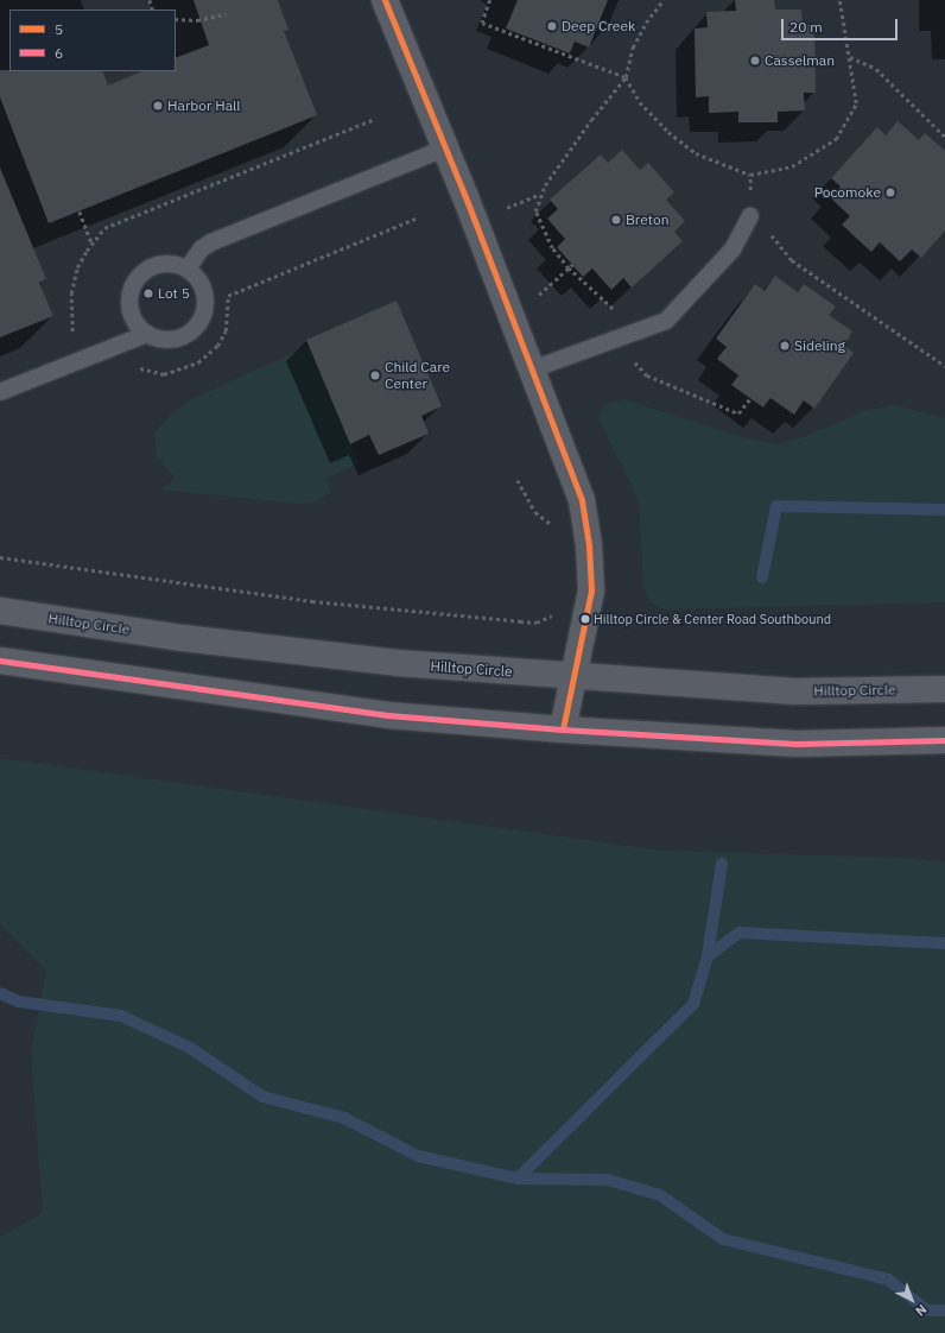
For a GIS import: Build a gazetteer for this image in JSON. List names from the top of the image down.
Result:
{
  "streets": {
    "street": ["Hilltop Circle"]
  },
  "places": [
    "Deep Creek",
    "Casselman",
    "Harbor Hall",
    "Pocomoke",
    "Breton",
    "Lot 5",
    "Sideling",
    "Child Care Center",
    "Hilltop Circle & Center Road Southbound"
  ],
  "lines": ["transit line 5", "transit line 6"],
  "legend": ["5", "6"],
  "scale_bar": "20 m",
  "north": "bottom right"
}
